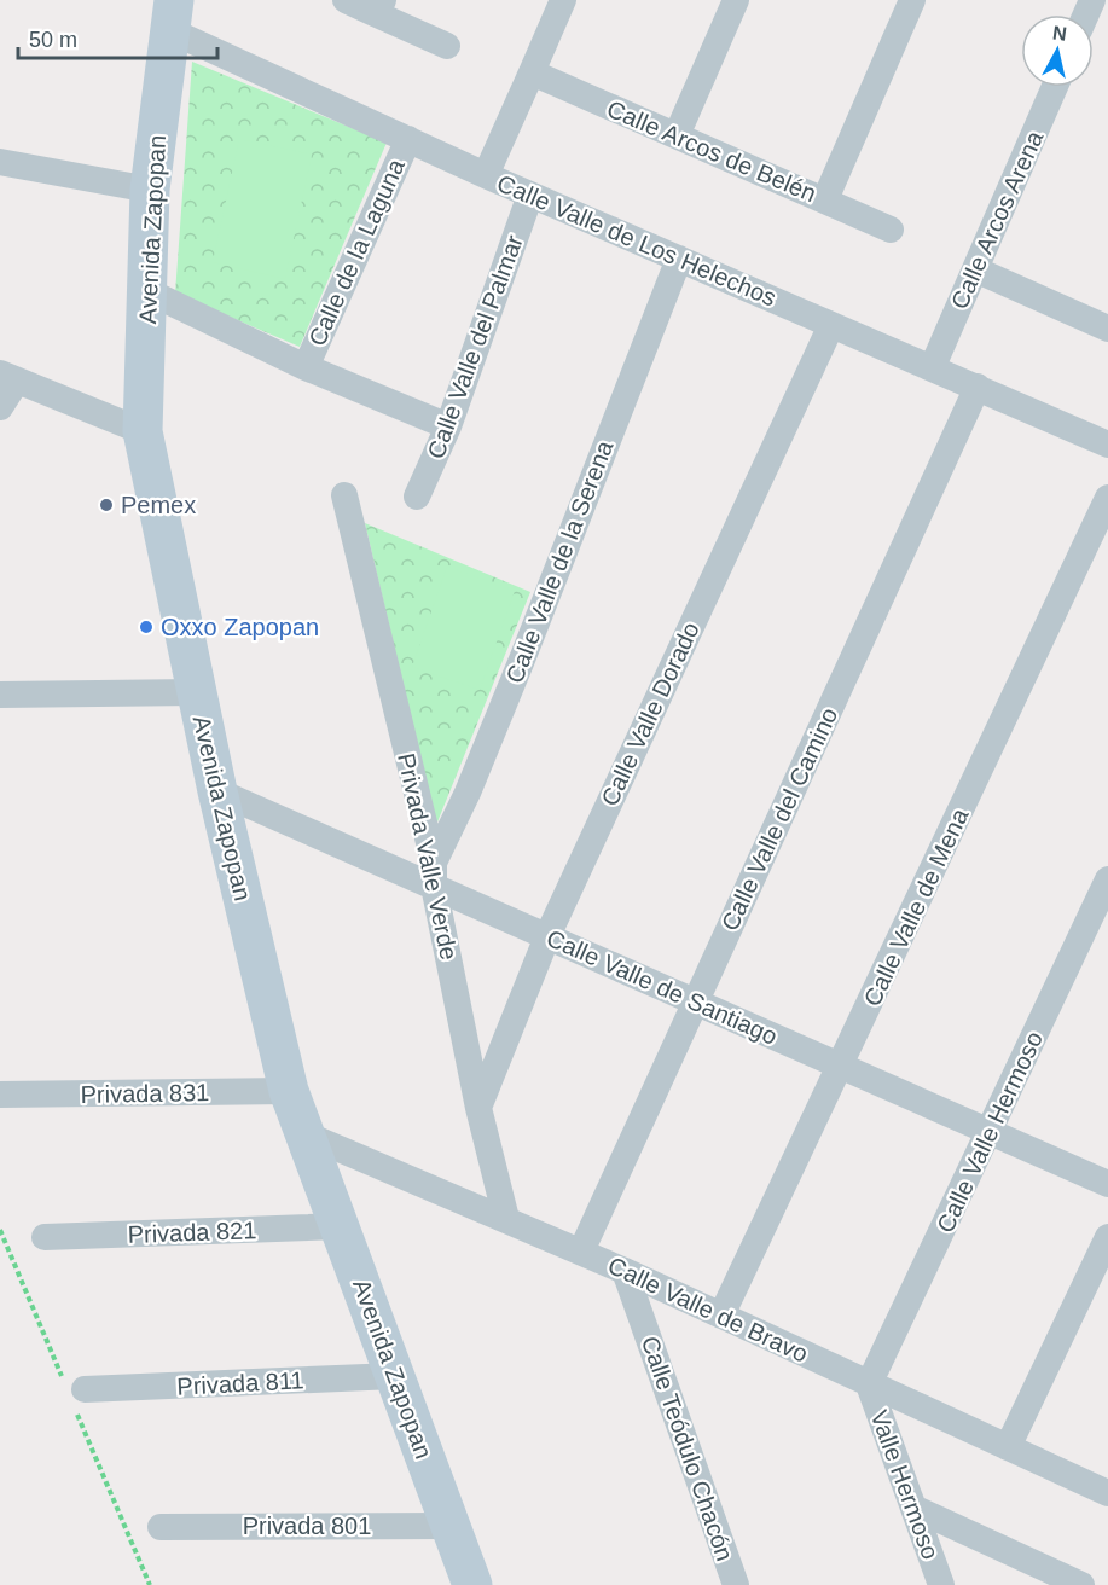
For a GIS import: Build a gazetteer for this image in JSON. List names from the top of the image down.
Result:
{
  "streets": {
    "main road": ["Avenida Zapopan"],
    "street": [
      "Calle Arcos de Belén",
      "Calle Arcos Arena",
      "Calle Valle de Los Helechos",
      "Calle de la Laguna",
      "Calle Valle del Palmar",
      "Calle Valle de la Serena",
      "Calle Valle Dorado",
      "Calle Valle del Camino",
      "Privada Valle Verde",
      "Calle Valle de Mena",
      "Calle Valle de Santiago",
      "Privada 831",
      "Calle Valle Hermoso",
      "Privada 821",
      "Calle Valle de Bravo",
      "Privada 811",
      "Calle Teódulo Chacón",
      "Valle Hermoso",
      "Privada 801"
    ]
  },
  "crossings": [
    ["Calle Arcos Arena", "Calle Valle de Los Helechos"],
    ["Avenida Zapopan", "Calle Valle de Los Helechos"],
    ["Avenida Zapopan", "Calle Valle de Santiago"],
    ["Avenida Zapopan", "Privada 831"],
    ["Avenida Zapopan", "Privada 821"],
    ["Avenida Zapopan", "Calle Valle de Bravo"],
    ["Avenida Zapopan", "Privada 811"],
    ["Avenida Zapopan", "Privada 801"],
    ["Calle Valle de Los Helechos", "Calle de la Laguna"],
    ["Calle Valle de Los Helechos", "Calle Valle del Palmar"],
    ["Calle Valle de Los Helechos", "Calle Valle de la Serena"],
    ["Calle Valle de Los Helechos", "Calle Valle Dorado"],
    ["Calle Valle de Los Helechos", "Calle Valle del Camino"],
    ["Calle Valle de la Serena", "Privada Valle Verde"],
    ["Calle Valle de la Serena", "Calle Valle de Santiago"],
    ["Calle Valle Dorado", "Privada Valle Verde"],
    ["Calle Valle Dorado", "Calle Valle de Santiago"],
    ["Calle Valle del Camino", "Calle Valle de Santiago"],
    ["Calle Valle del Camino", "Calle Valle de Bravo"],
    ["Privada Valle Verde", "Calle Valle de Santiago"],
    ["Privada Valle Verde", "Calle Valle de Bravo"],
    ["Calle Valle de Mena", "Calle Valle de Santiago"],
    ["Calle Valle de Mena", "Calle Valle de Bravo"],
    ["Calle Valle de Santiago", "Calle Valle Hermoso"],
    ["Calle Valle Hermoso", "Calle Valle de Bravo"],
    ["Calle Valle Hermoso", "Valle Hermoso"],
    ["Calle Valle de Bravo", "Calle Teódulo Chacón"],
    ["Calle Valle de Bravo", "Valle Hermoso"]
  ],
  "places": ["Pemex", "Oxxo Zapopan"],
  "scale_bar": "50 m",
  "north": "top"
}
